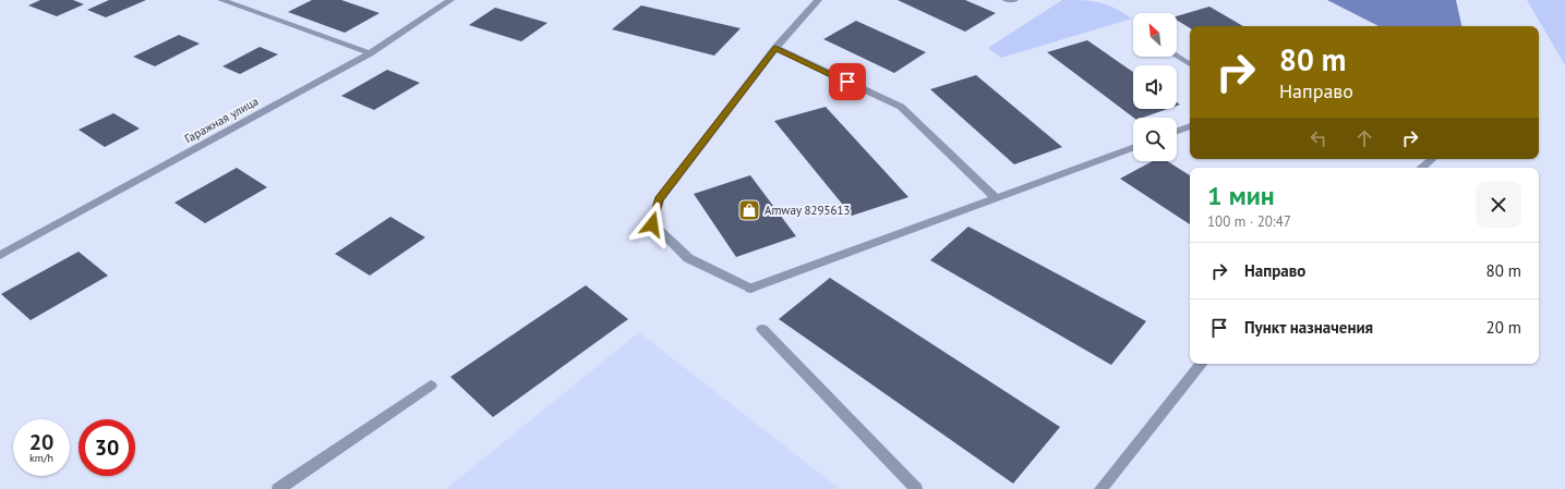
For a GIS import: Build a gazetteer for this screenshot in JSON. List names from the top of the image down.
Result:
{
  "streets": {
    "street": ["Гаражная улица"]
  },
  "places": {
    "shop": ["Amway 8295613"]
  },
  "north": "top left",
  "page": {
    "turn": ["80 m", "Направо"],
    "heading": ["1 мин", "100 m · 20:47"],
    "list": [
      {
        "name": "Направо",
        "value": "80 m"
      },
      {
        "name": "Пункт назначения",
        "value": "20 m"
      }
    ],
    "speed": "20 km/h",
    "limit": "30"
  }
}
